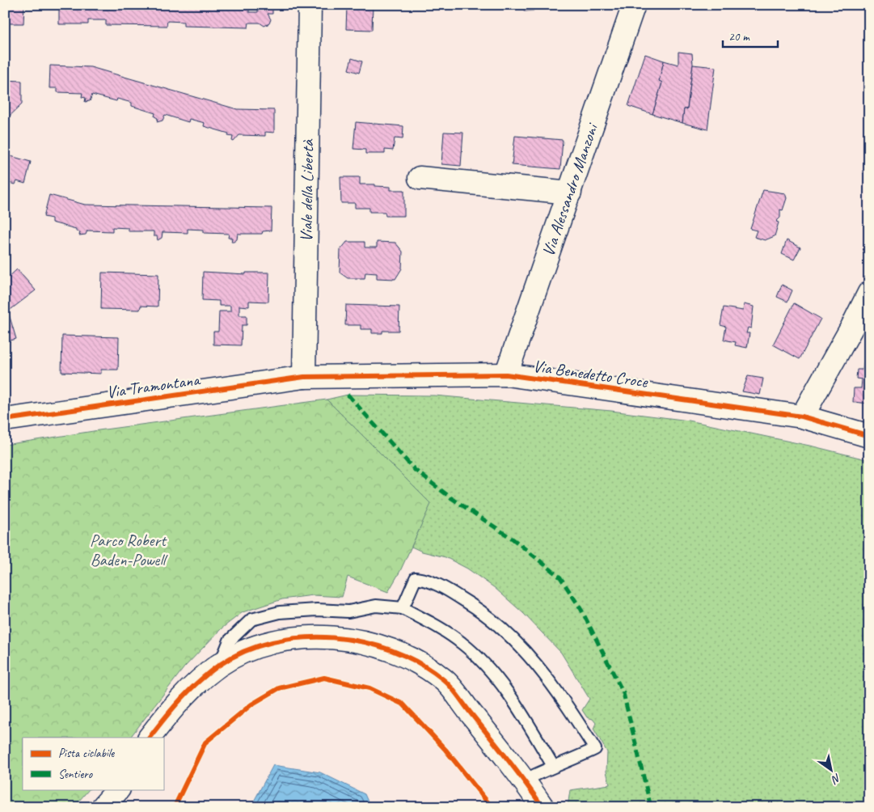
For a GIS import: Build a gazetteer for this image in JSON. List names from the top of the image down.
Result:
{
  "streets": {
    "street": [
      "Via Alessandro Manzoni",
      "Viale della Libertà",
      "Via Benedetto Croce",
      "Via Tramontana"
    ]
  },
  "crossings": [
    ["Via Alessandro Manzoni", "Via Benedetto Croce"],
    ["Viale della Libertà", "Via Benedetto Croce"],
    ["Viale della Libertà", "Via Tramontana"],
    ["Via Benedetto Croce", "Via Tramontana"]
  ],
  "parks": ["Parco Robert Baden-Powell"],
  "legend": ["Pista ciclabile", "Sentiero"],
  "scale_bar": "20 m",
  "north": "bottom right"
}
